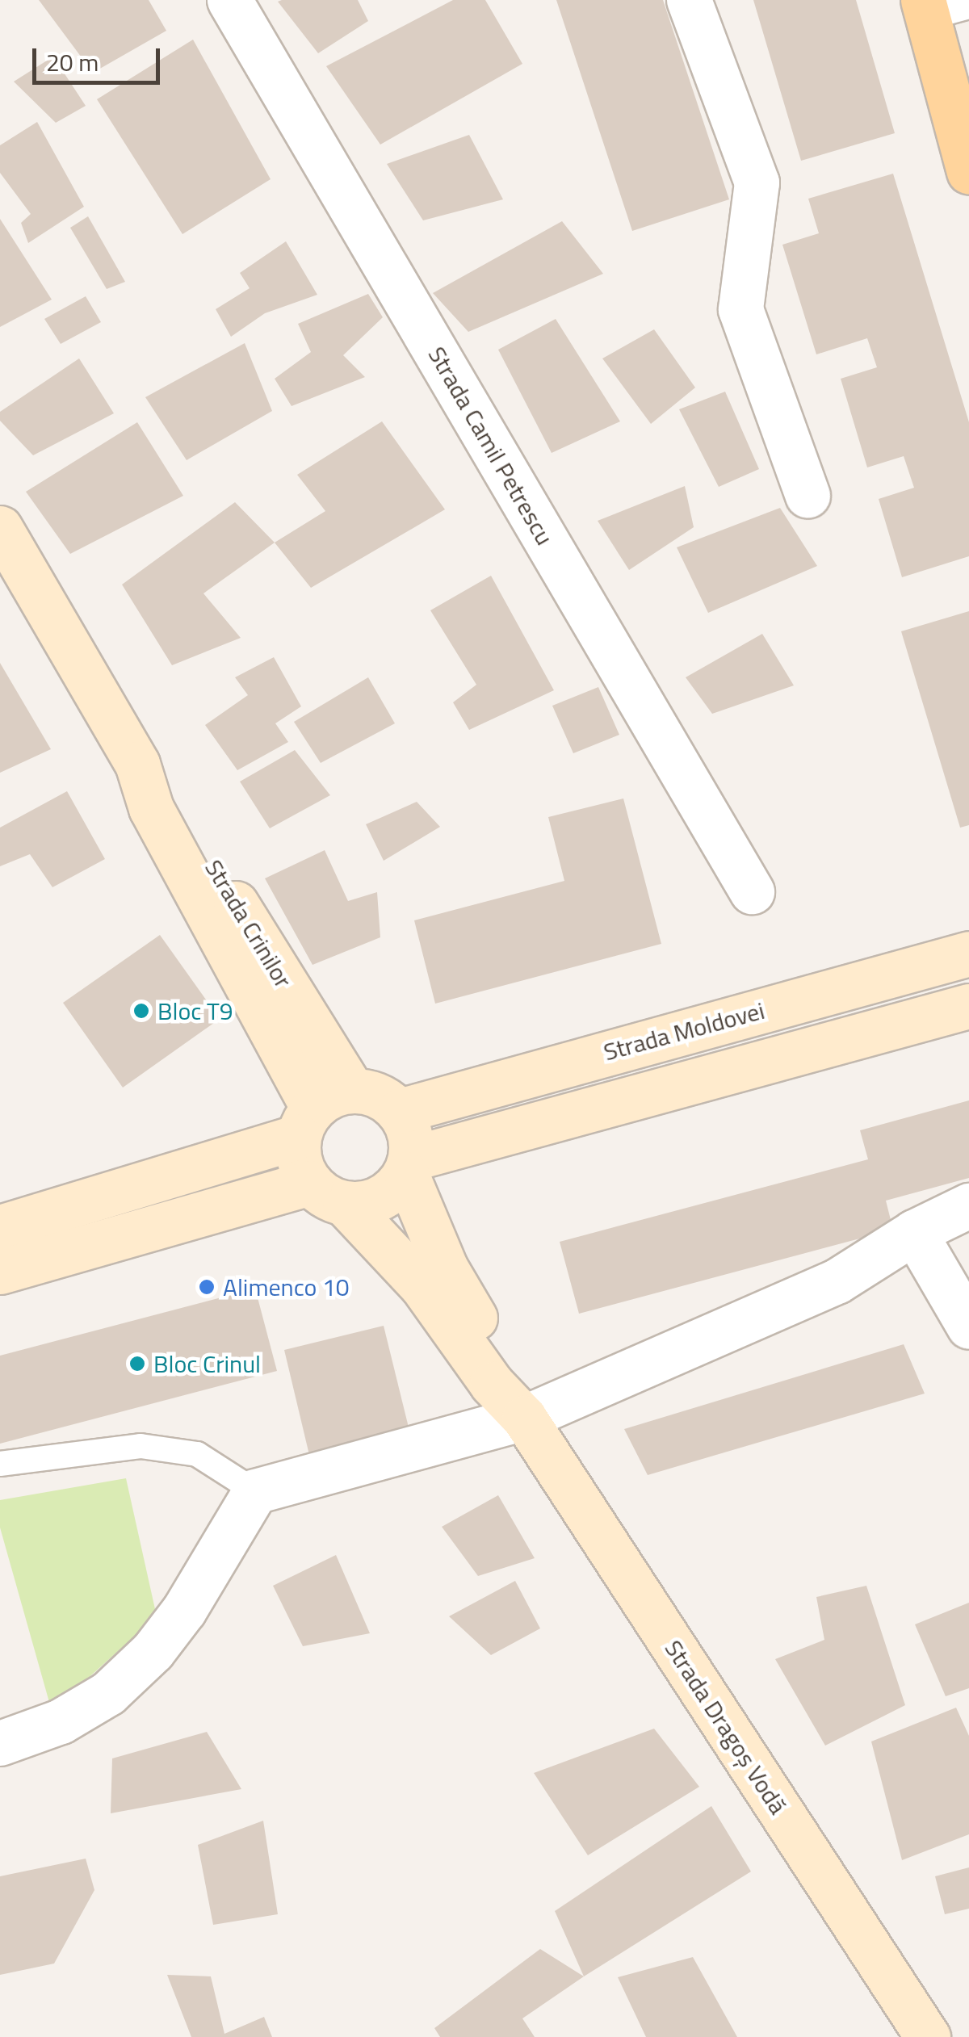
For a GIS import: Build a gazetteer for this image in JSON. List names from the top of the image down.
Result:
{
  "streets": {
    "main road": ["Strada Crinilor", "Strada Moldovei", "Strada Dragoș Vodă"],
    "street": ["Strada Camil Petrescu"]
  },
  "crossings": [
    ["Strada Crinilor", "Strada Moldovei"],
    ["Strada Crinilor", "Strada Dragoș Vodă"],
    ["Strada Moldovei", "Strada Dragoș Vodă"]
  ],
  "places": ["Bloc T9", "Alimenco 10", "Bloc Crinul"],
  "scale_bar": "20 m"
}
